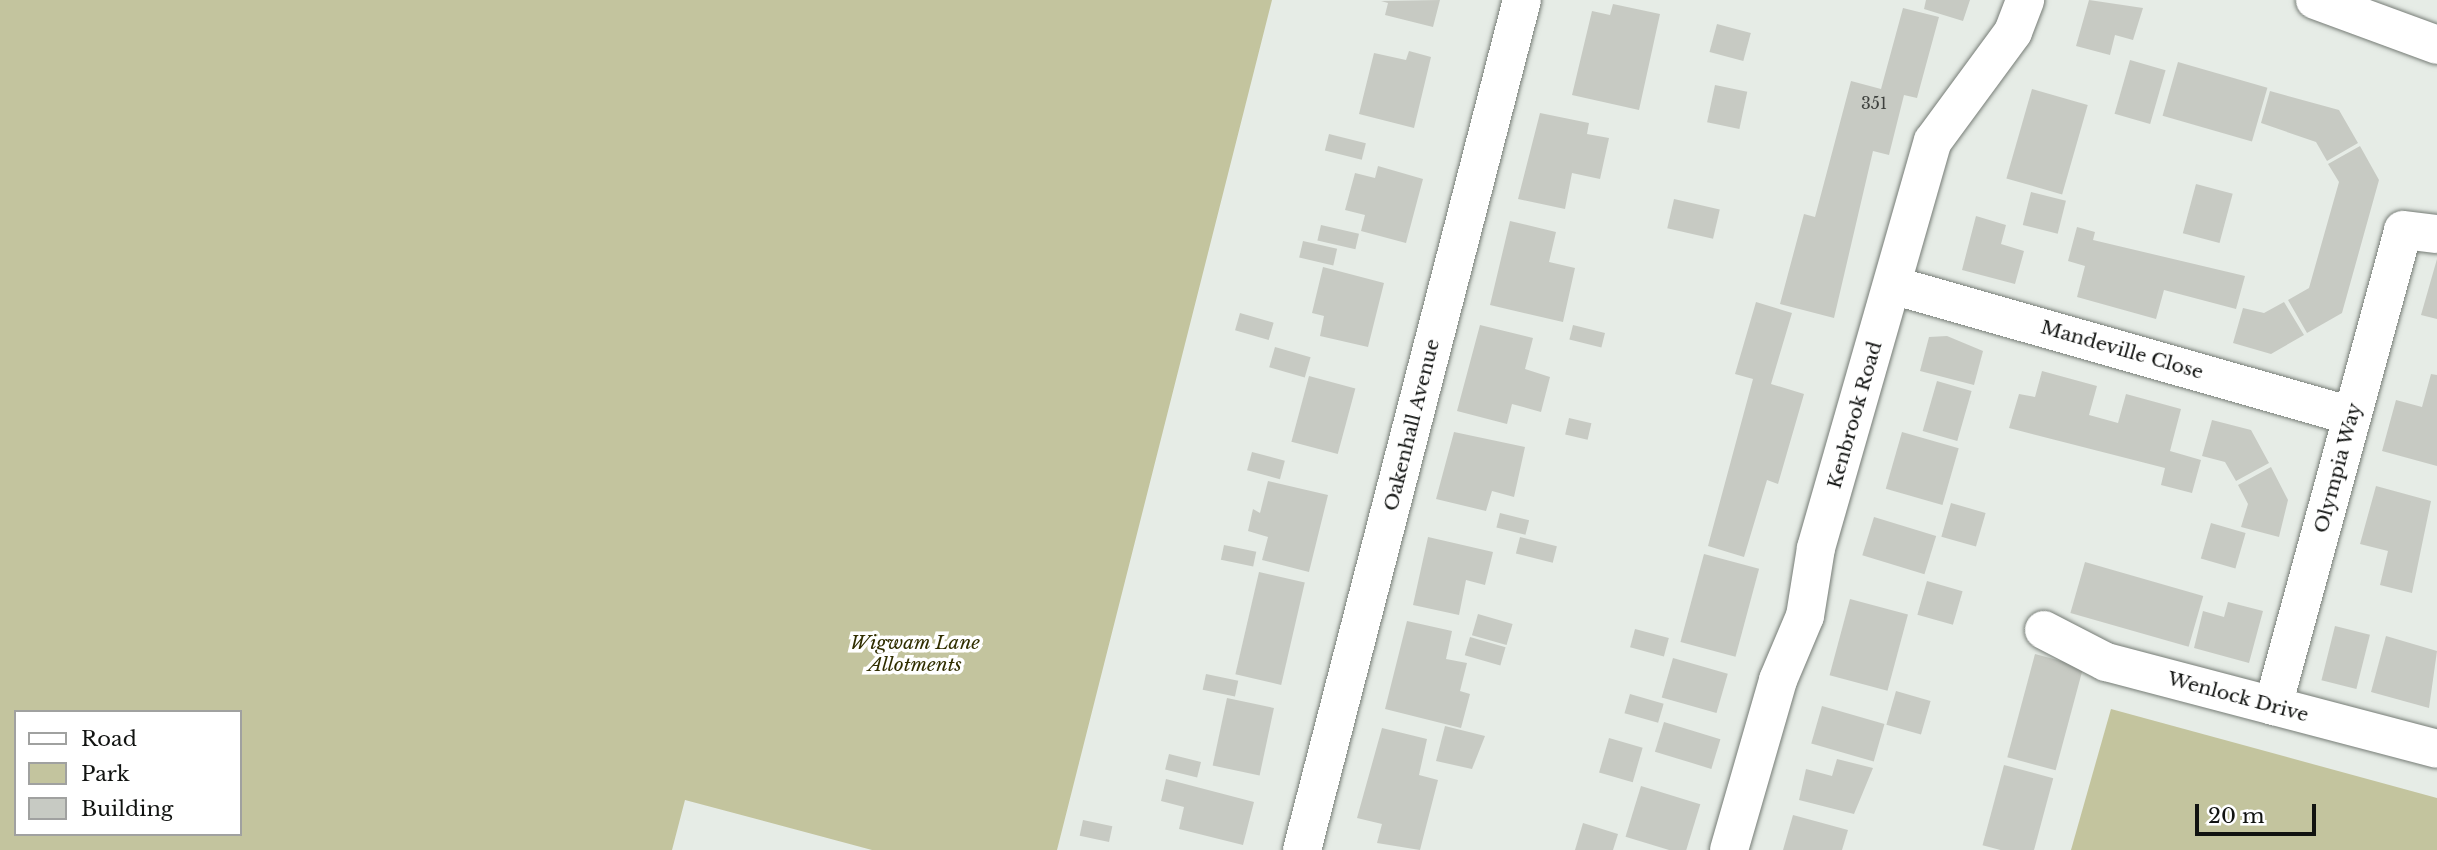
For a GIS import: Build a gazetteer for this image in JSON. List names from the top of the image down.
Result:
{
  "streets": {
    "street": [
      "Mandeville Close",
      "Kenbrook Road",
      "Oakenhall Avenue",
      "Olympia Way",
      "Wenlock Drive"
    ]
  },
  "crossings": [
    ["Mandeville Close", "Kenbrook Road"],
    ["Mandeville Close", "Olympia Way"],
    ["Olympia Way", "Wenlock Drive"]
  ],
  "parks": ["Wigwam Lane Allotments"],
  "house_numbers": ["351"],
  "legend": ["Road", "Park", "Building"],
  "scale_bar": "20 m"
}
